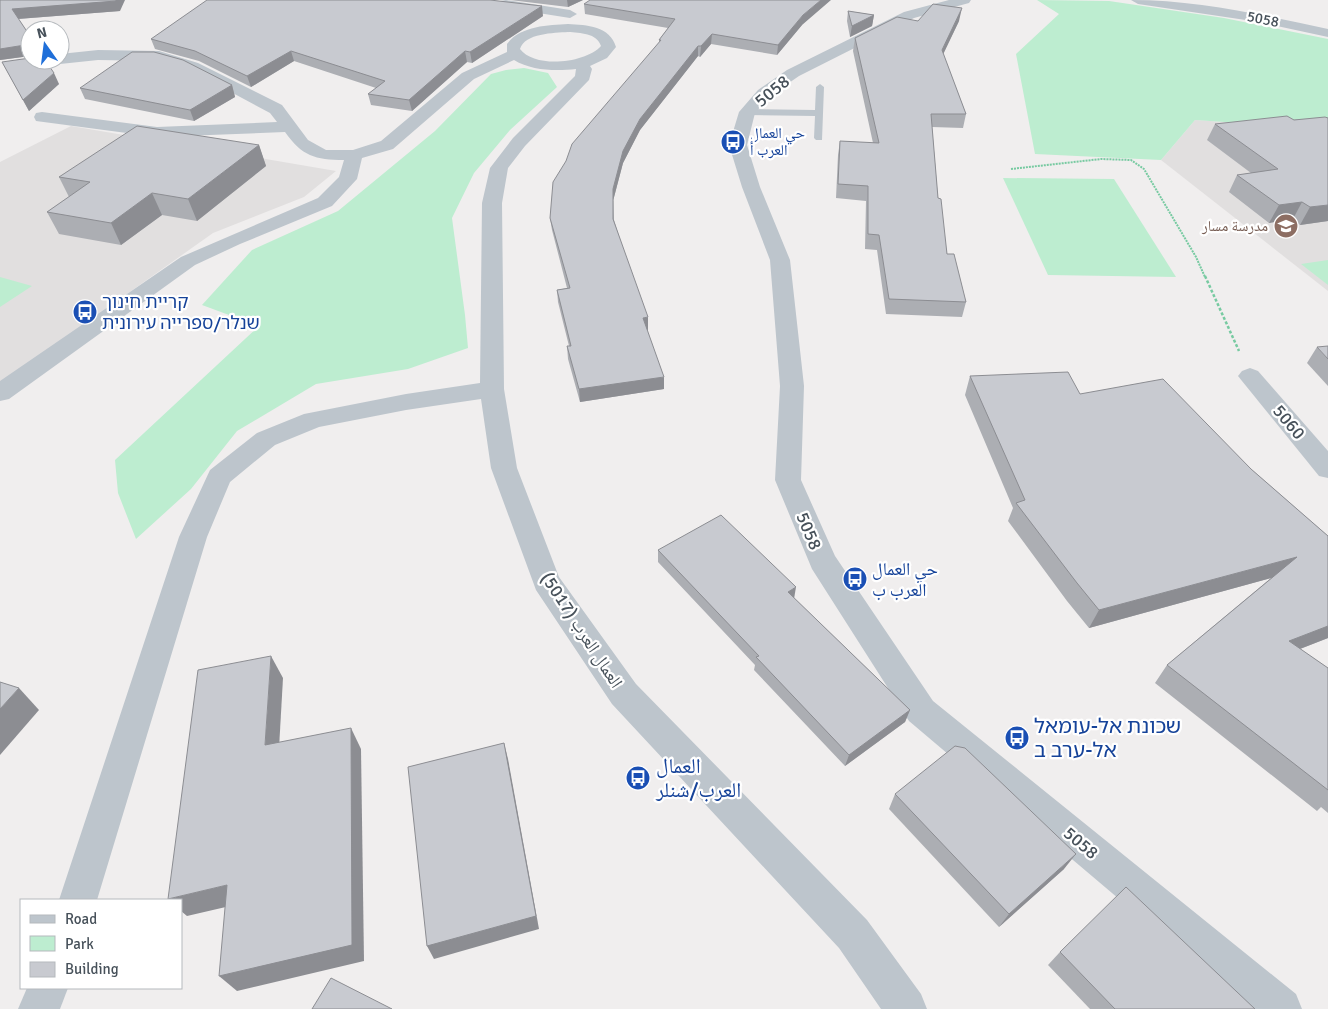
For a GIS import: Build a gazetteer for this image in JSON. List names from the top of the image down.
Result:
{
  "streets": {
    "street": ["5058", "5060", "العمال العرب (5017)"]
  },
  "places": {
    "bus stop": [
      "حي العمال العرب أ",
      "קריית חינוך שנלר/ספרייה עירונית",
      "حي العمال العرب ب",
      "שכונת אל-עומאל אל-ערב ב",
      "العمال العرب/شنلر"
    ],
    "school or university": ["مدرسة مسار"]
  },
  "legend": ["Road", "Park", "Building"],
  "north": "top"
}
